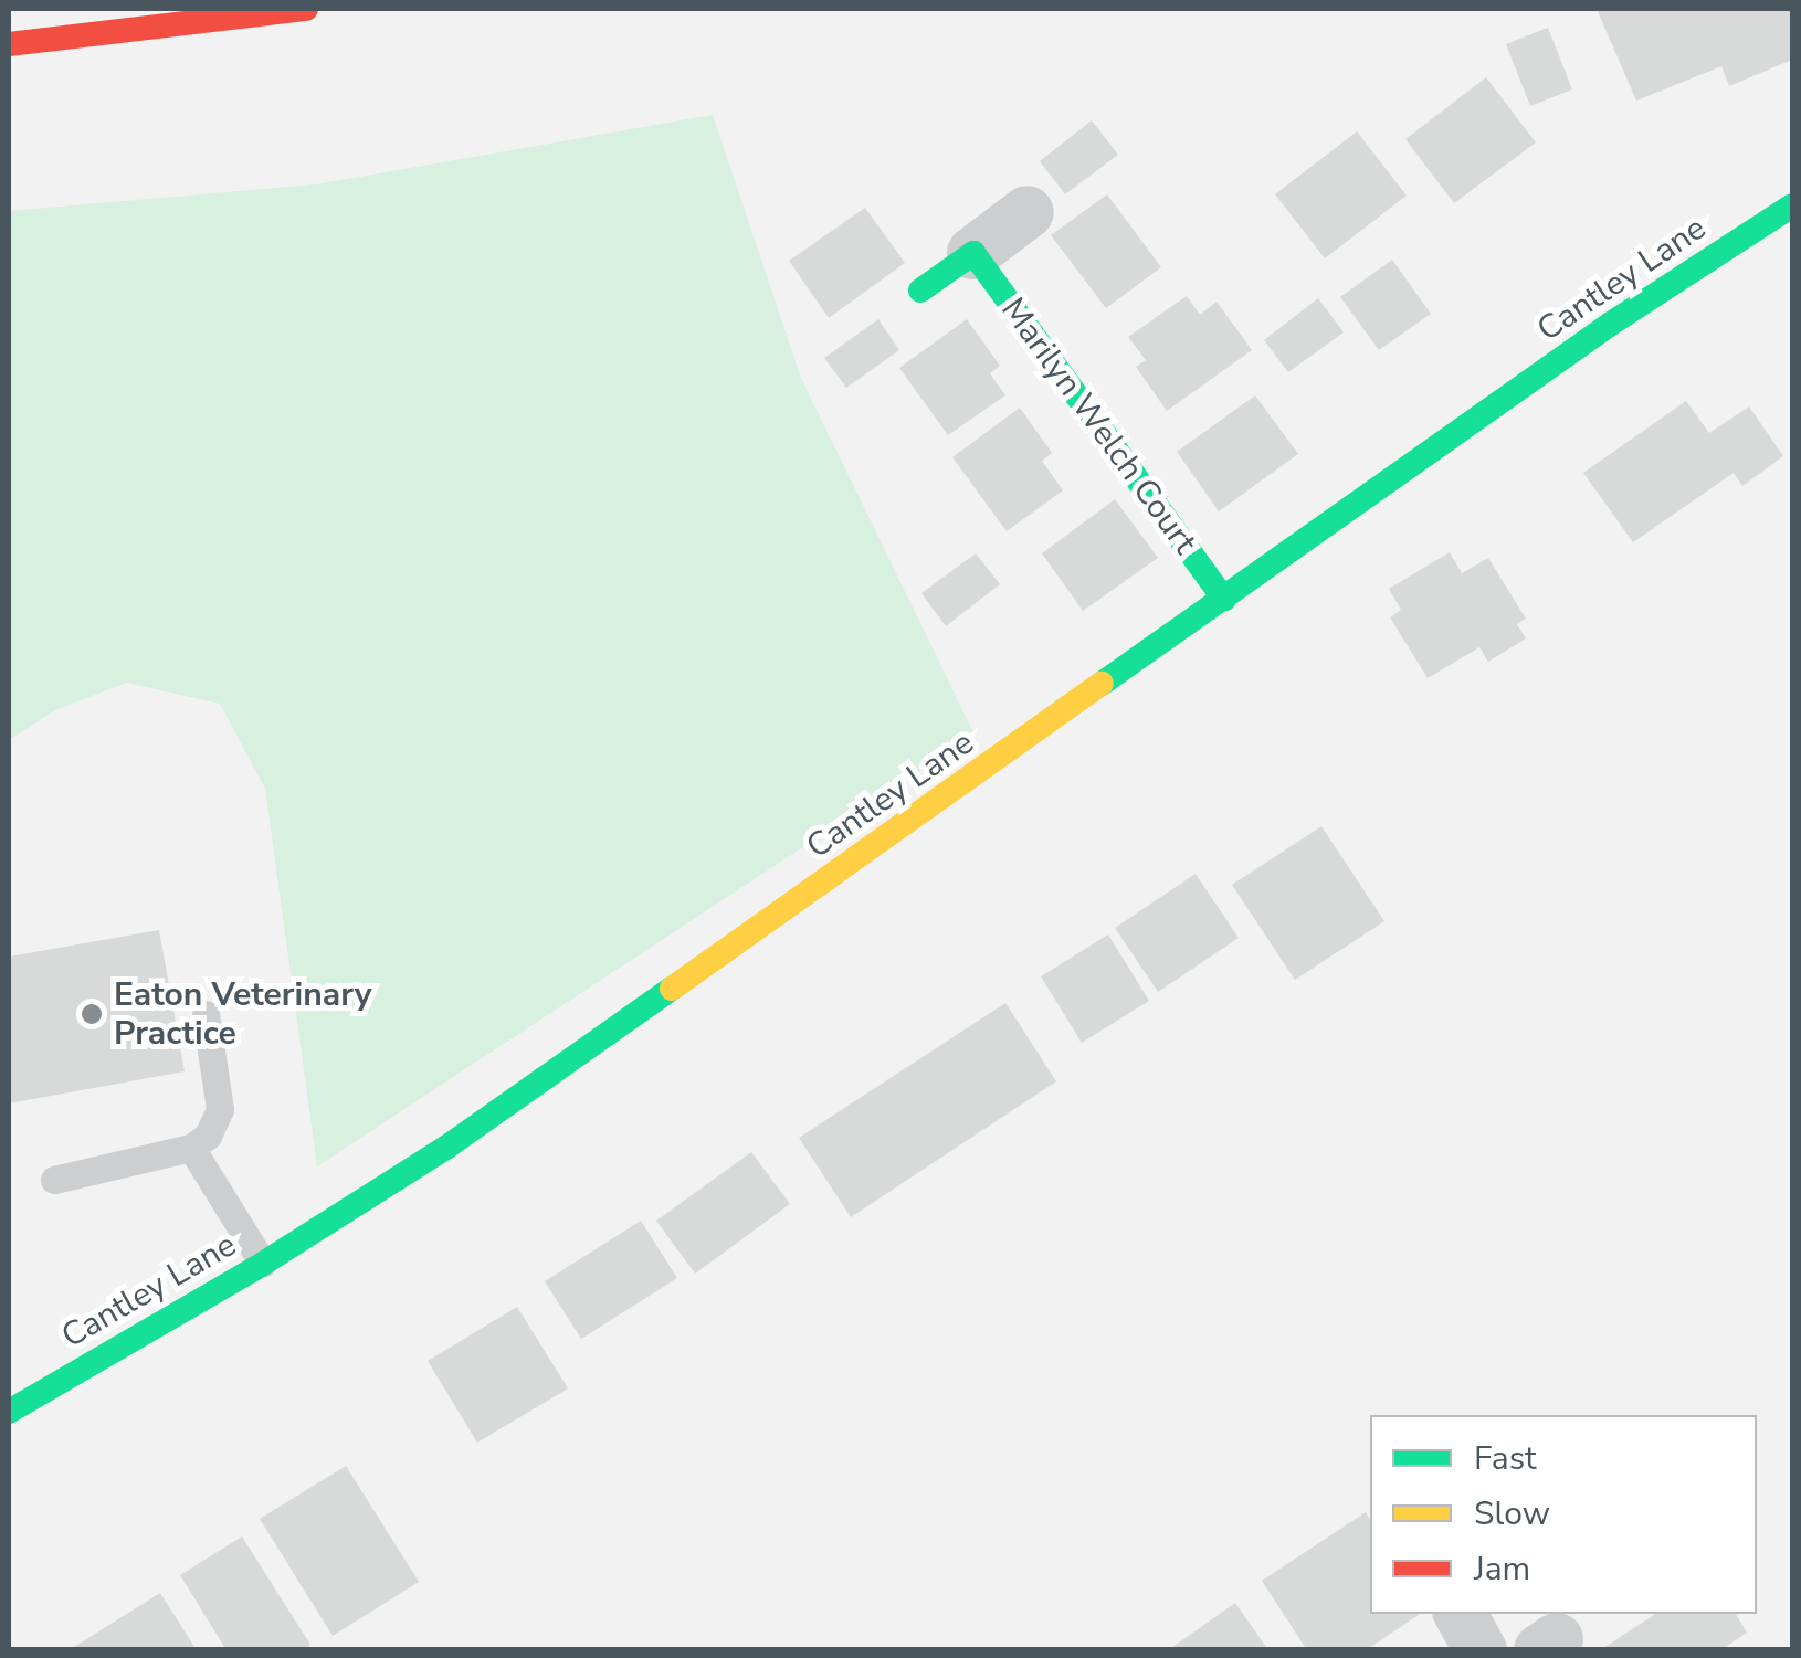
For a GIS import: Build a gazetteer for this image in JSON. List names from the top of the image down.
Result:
{
  "streets": {
    "main road": ["Cantley Lane", "Marilyn Welch Court"]
  },
  "crossings": [
    ["Cantley Lane", "Marilyn Welch Court"]
  ],
  "places": ["Eaton Veterinary Practice"],
  "legend": ["Fast", "Slow", "Jam"]
}
